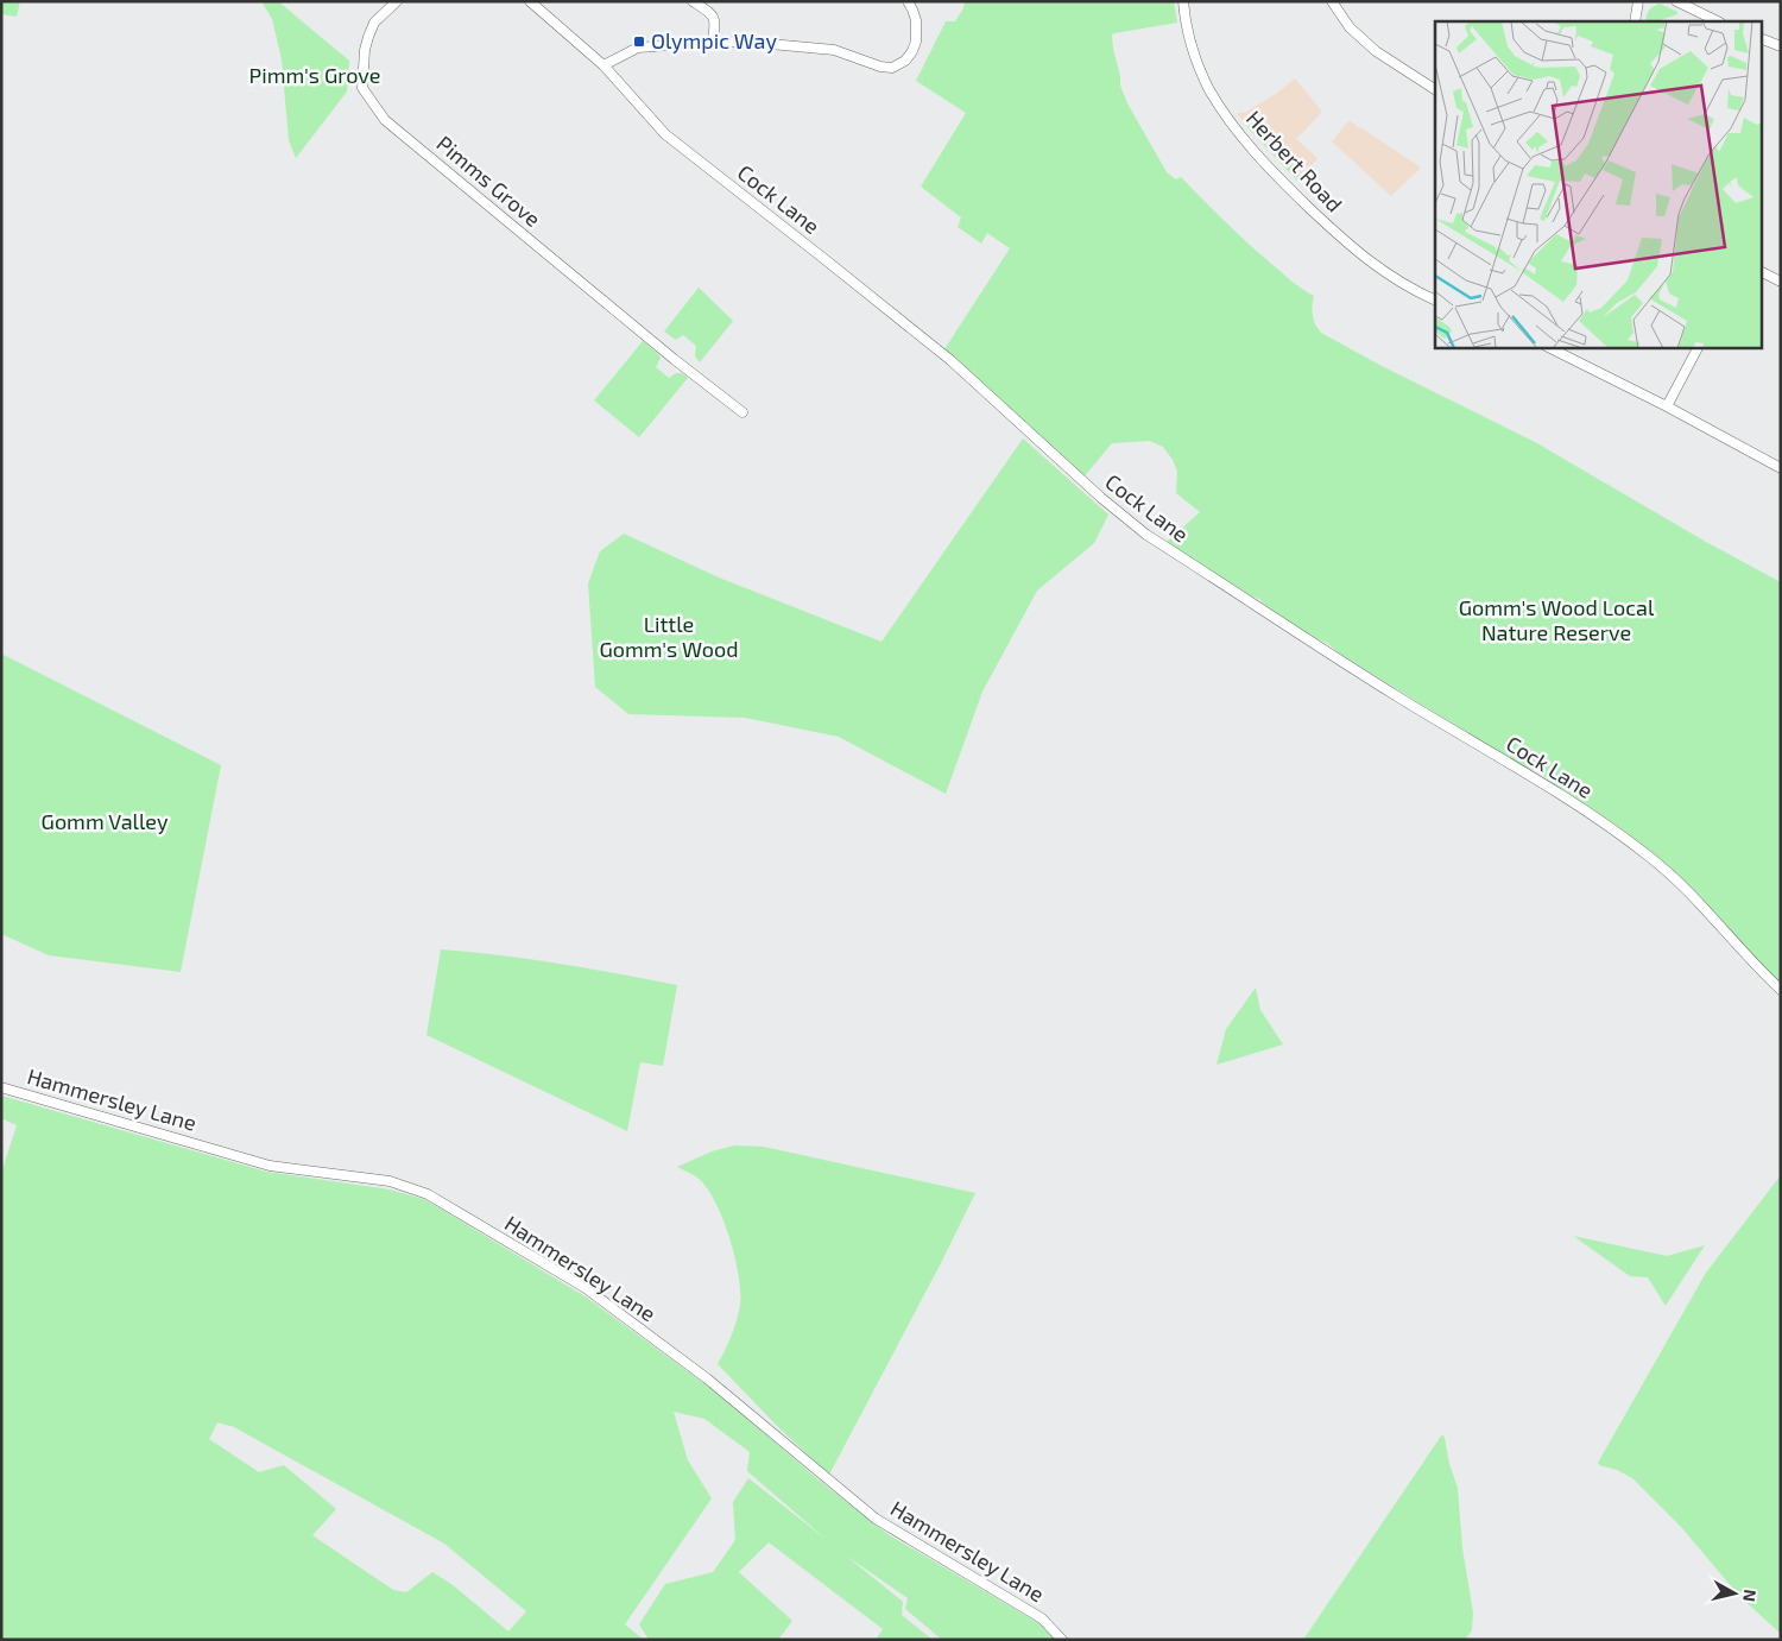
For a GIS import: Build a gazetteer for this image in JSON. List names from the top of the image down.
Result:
{
  "streets": {
    "street": [
      "Herbert Road",
      "Pimms Grove",
      "Cock Lane",
      "Hammersley Lane"
    ]
  },
  "parks": [
    "Pimm's Grove",
    "Gomm's Wood Local Nature Reserve",
    "Little Gomm's Wood",
    "Gomm Valley"
  ],
  "places": {
    "transit": ["Olympic Way"]
  },
  "north": "right"
}
